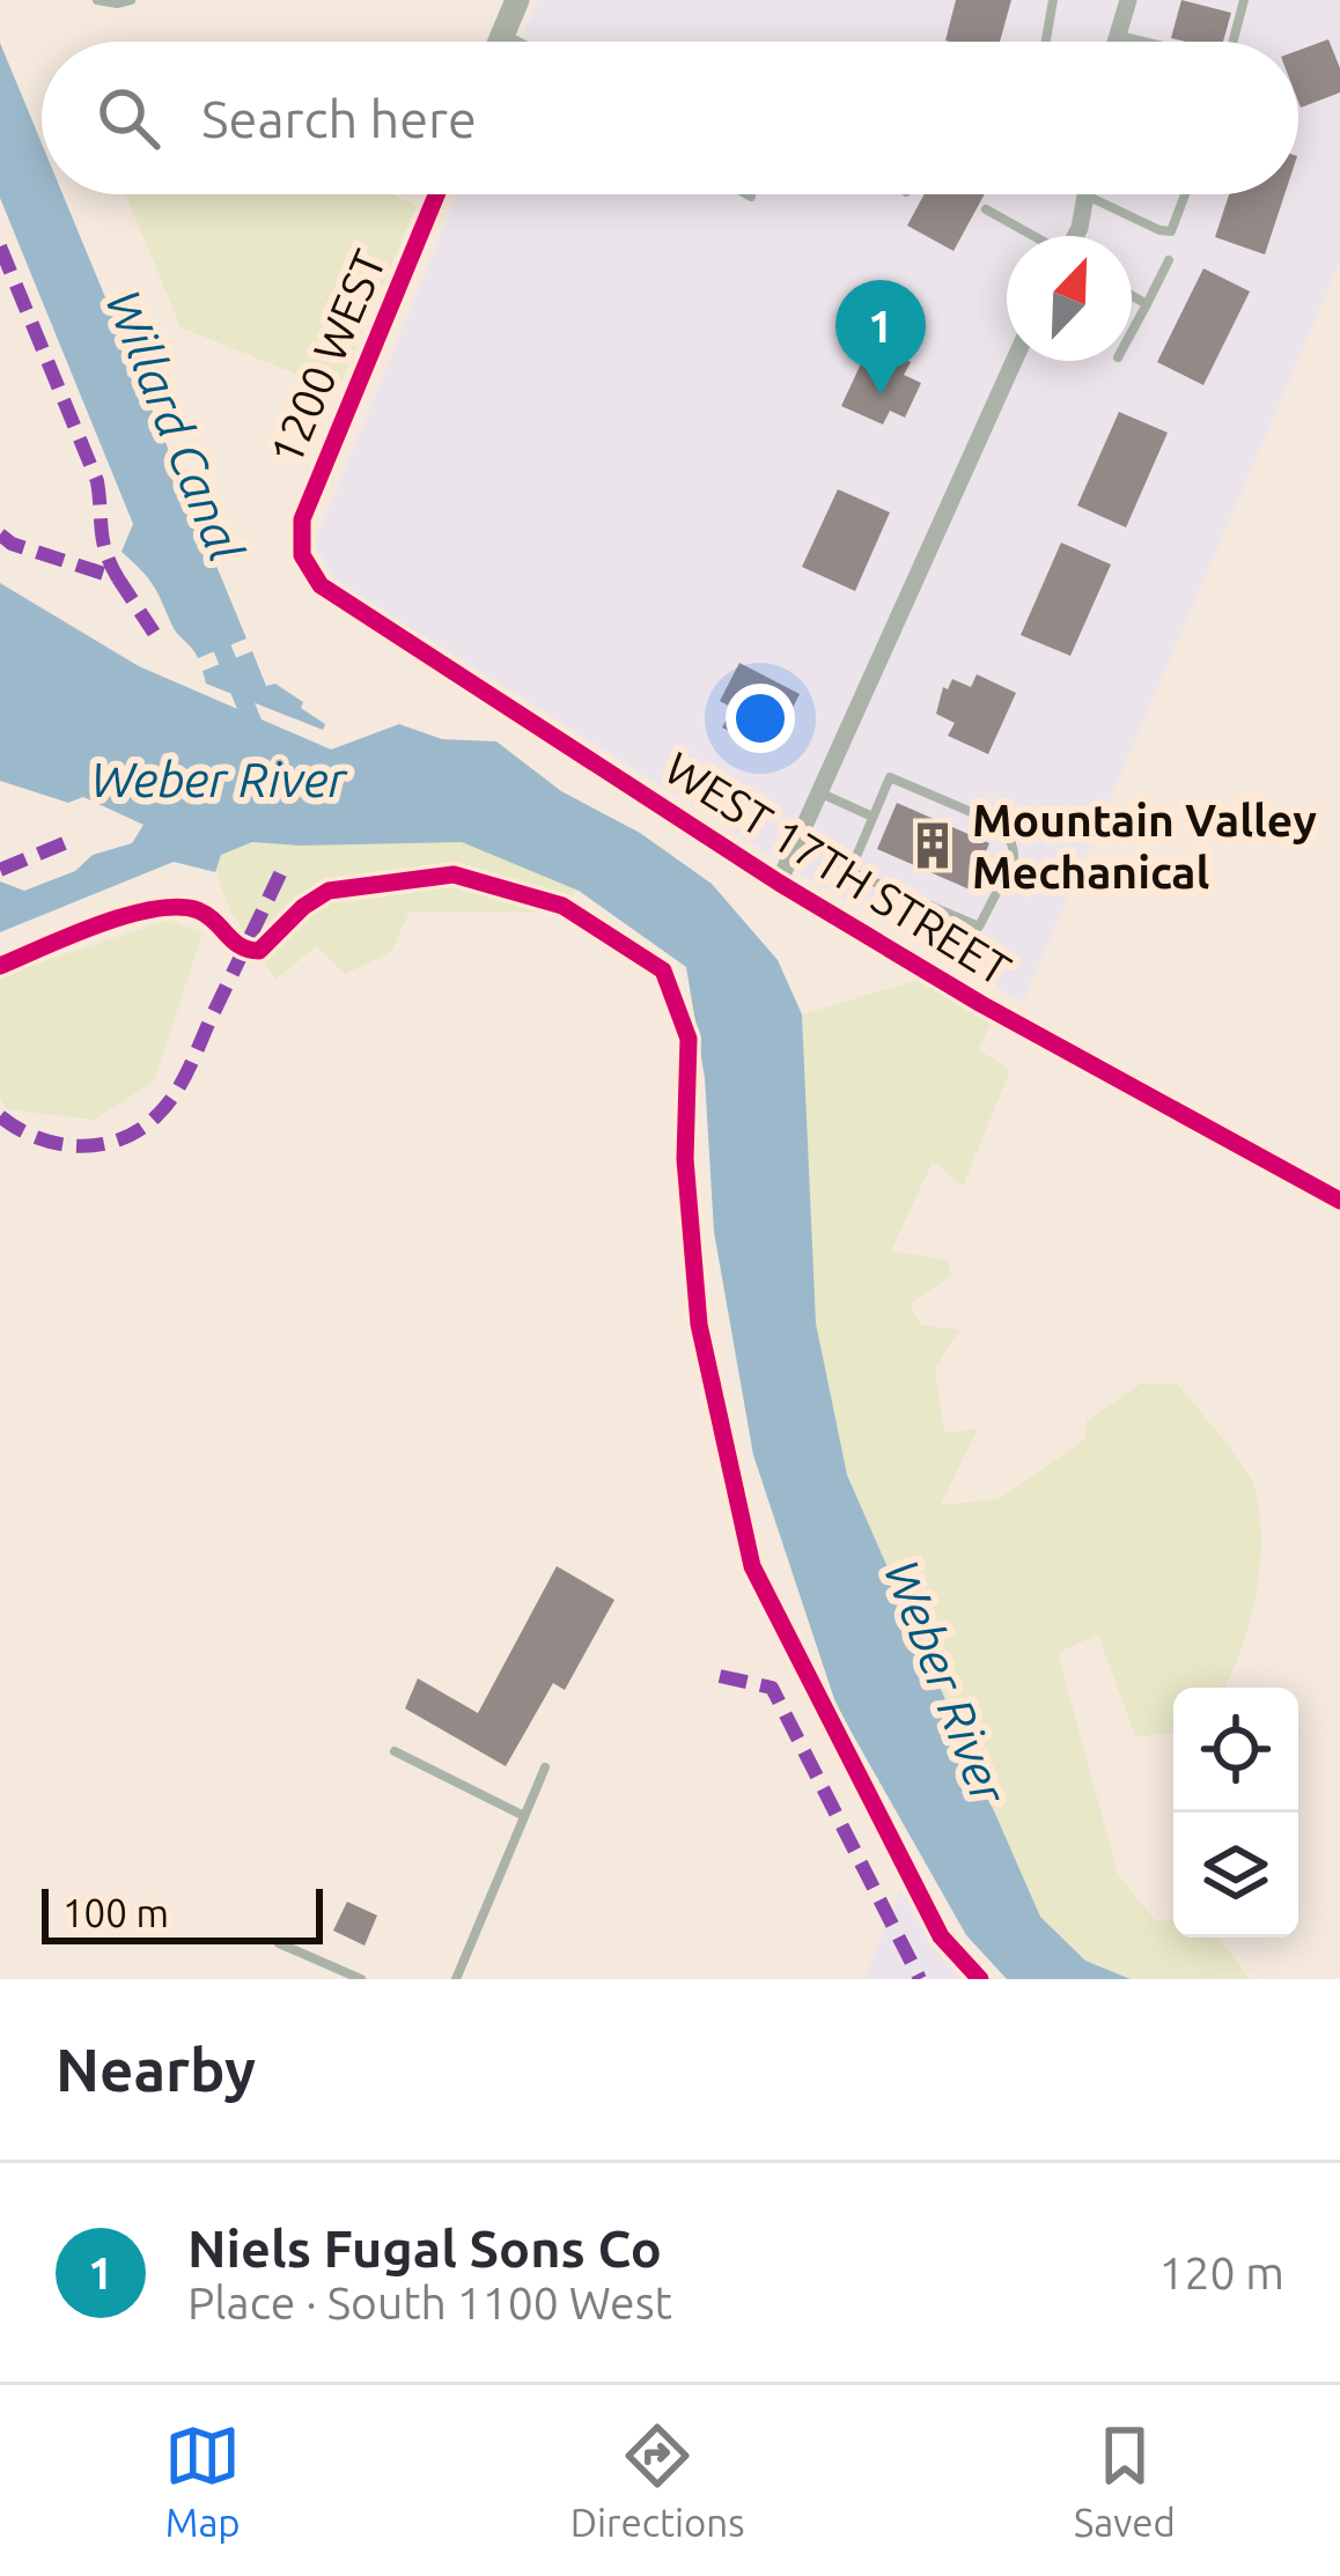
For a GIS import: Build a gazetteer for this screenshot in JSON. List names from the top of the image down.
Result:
{
  "streets": {
    "street": ["1200 WEST", "WEST 17TH STREET"]
  },
  "crossings": [
    ["1200 WEST", "WEST 17TH STREET"]
  ],
  "water": ["Willard Canal", "Weber River"],
  "places": {
    "building": ["Mountain Valley Mechanical"]
  },
  "scale_bar": "100 m",
  "north": "top right",
  "page": {
    "search": "Search here",
    "pins": "1",
    "scale": "100 m",
    "heading": "Nearby",
    "list": [
      {
        "mark": "1",
        "name": "Niels Fugal Sons Co",
        "note": "Place · South 1100 West",
        "value": "120 m"
      }
    ],
    "nav": ["Map", "Directions", "Saved"]
  }
}
